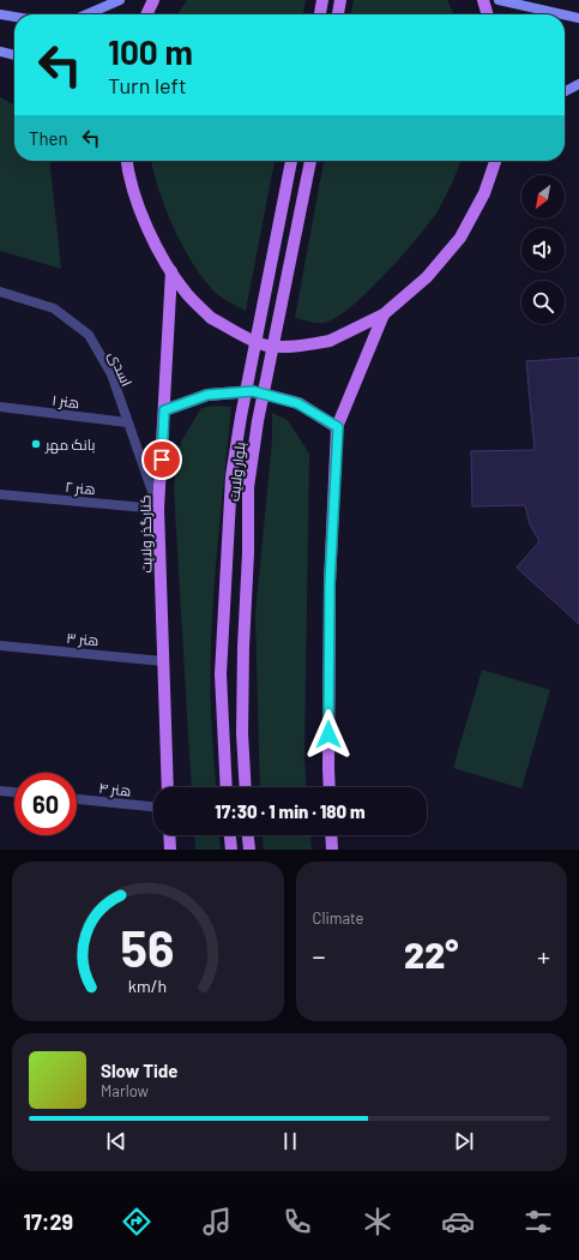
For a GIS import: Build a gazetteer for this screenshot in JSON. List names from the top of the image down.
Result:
{
  "streets": {
    "main road": ["بلوار ولایت", "کنارگذر ولایت"],
    "street": [
      "اسدی",
      "هنر ۱",
      "هنر ۲",
      "هنر ۳",
      "هنر ۴"
    ]
  },
  "crossings": [
    ["اسدی", "هنر ۱"],
    ["اسدی", "هنر ۲"],
    ["اسدی", "کنارگذر ولایت"],
    ["هنر ۲", "کنارگذر ولایت"],
    ["کنارگذر ولایت", "هنر ۳"]
  ],
  "places": ["بانک مهر"],
  "north": "bottom left",
  "page": {
    "turn": ["100 m", "Turn left"],
    "then": "Then",
    "limit": "60",
    "trip": "17:30 · 1 min · 180 m",
    "tile": "Climate",
    "heat": ["−", "22°", "+"],
    "song": ["Slow Tide", "Marlow"],
    "tabs": "17:29",
    "gauge": ["56", "km/h"]
  }
}
